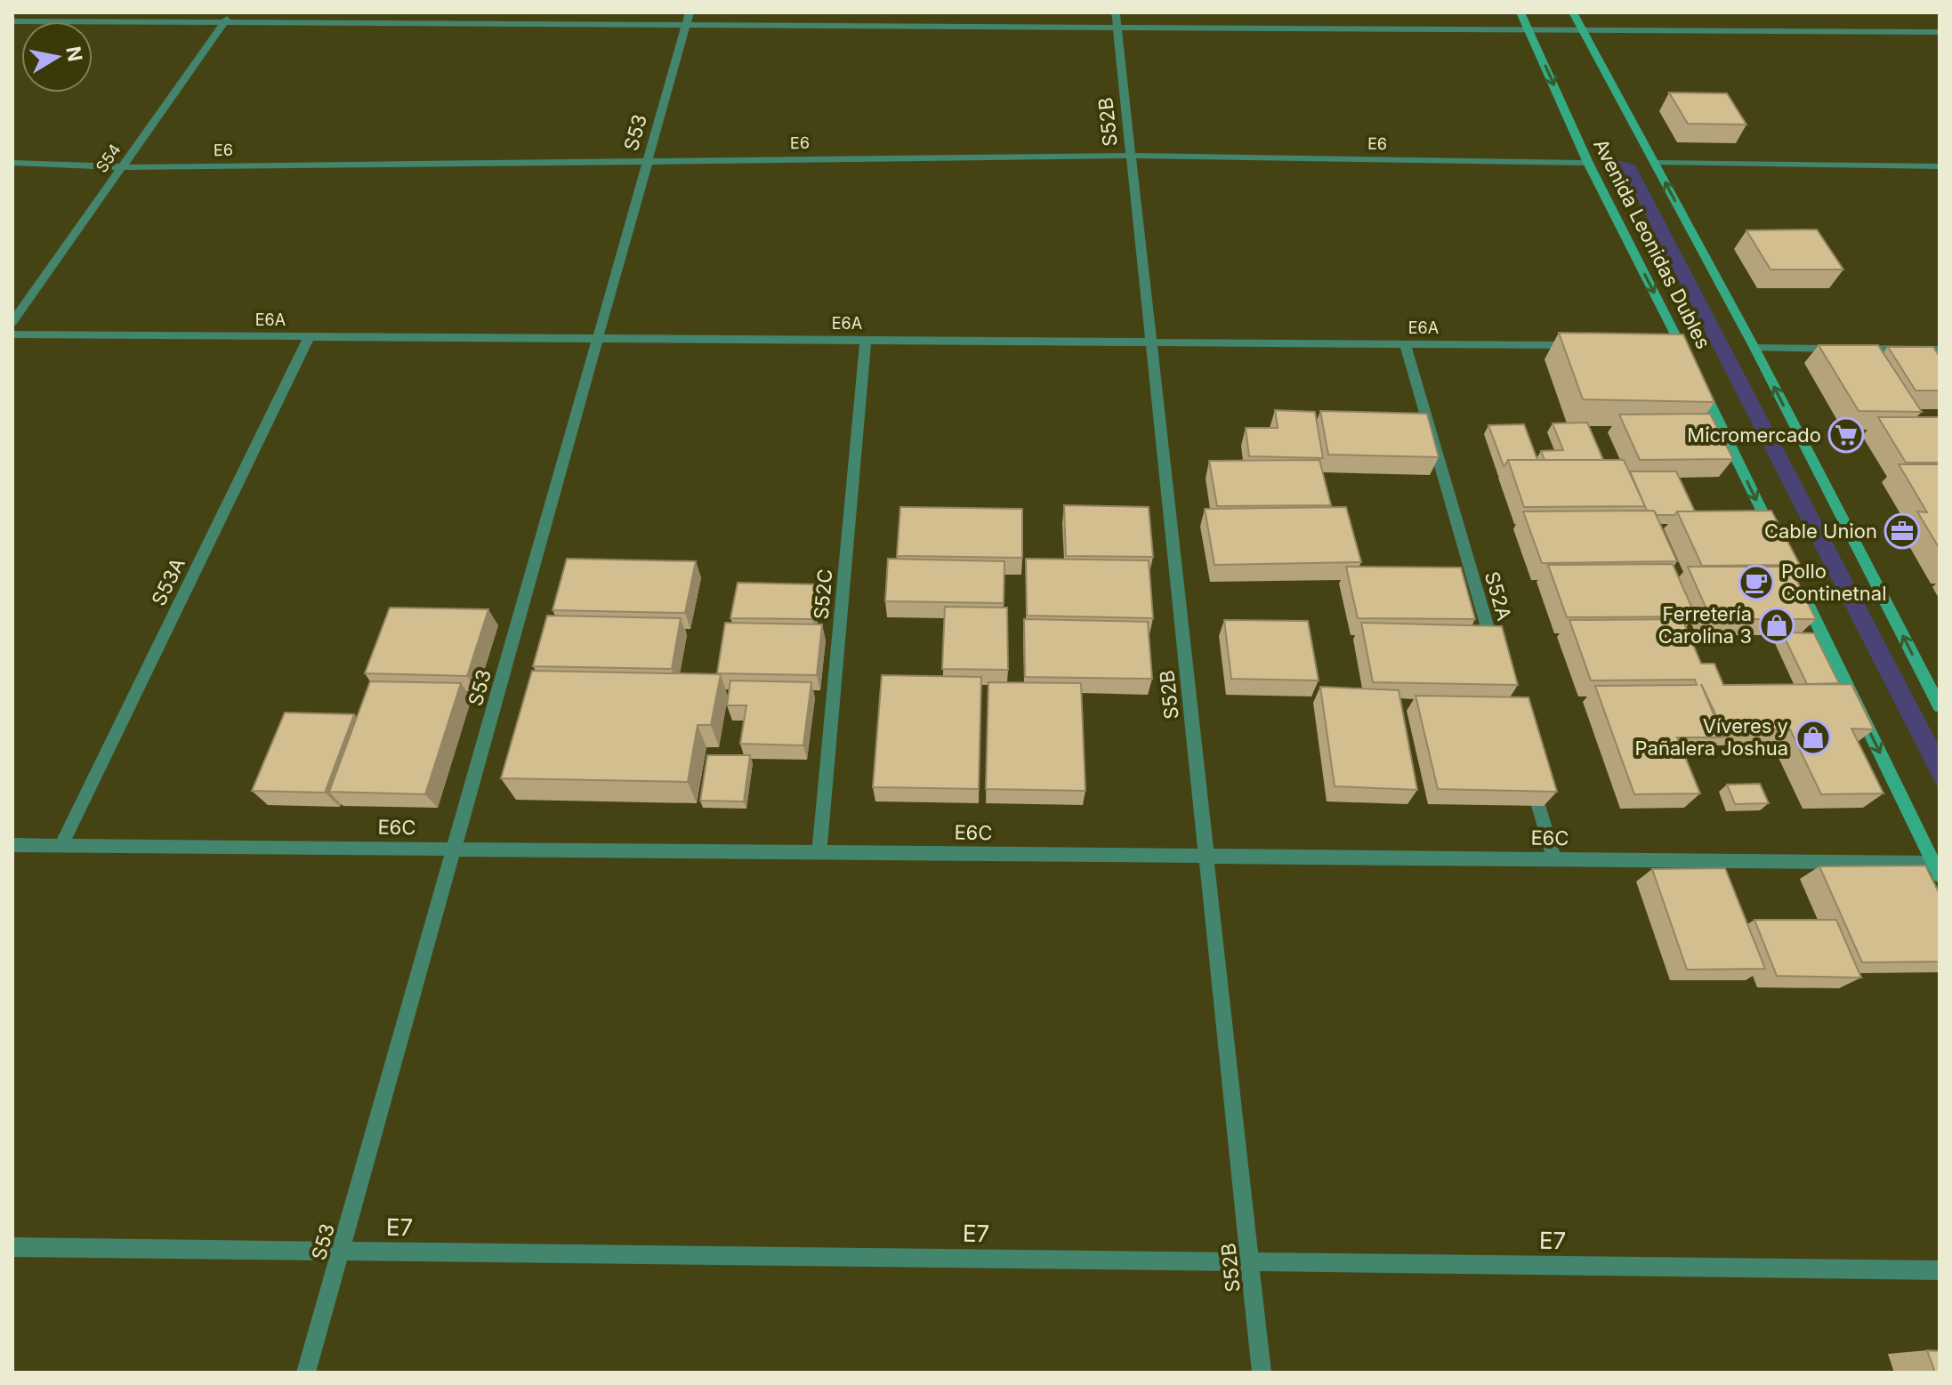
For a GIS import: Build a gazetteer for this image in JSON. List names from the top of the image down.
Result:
{
  "streets": {
    "main road": ["Avenida Leonidas Dubles"],
    "street": [
      "S52B",
      "S53",
      "E6",
      "S54",
      "E6A",
      "S53A",
      "S52C",
      "S52A",
      "E6C",
      "E7"
    ]
  },
  "crossings": [
    ["S52B", "E6"],
    ["S52B", "E6A"],
    ["S52B", "E6C"],
    ["S52B", "E7"],
    ["S53", "E6"],
    ["S53", "E6A"],
    ["S53", "E6C"],
    ["S53", "E7"],
    ["E6", "S54"],
    ["E6", "Avenida Leonidas Dubles"],
    ["E6A", "S53A"],
    ["E6A", "S52C"],
    ["E6A", "S52A"],
    ["S53A", "E6C"],
    ["S52C", "E6C"]
  ],
  "places": {
    "supermarket": ["Micromercado"],
    "office": ["Cable Union"],
    "cafe": ["Pollo Continetnal"],
    "shop": ["Ferretería Carolina 3", "Víveres y Pañalera Joshua"]
  },
  "north": "right"
}
